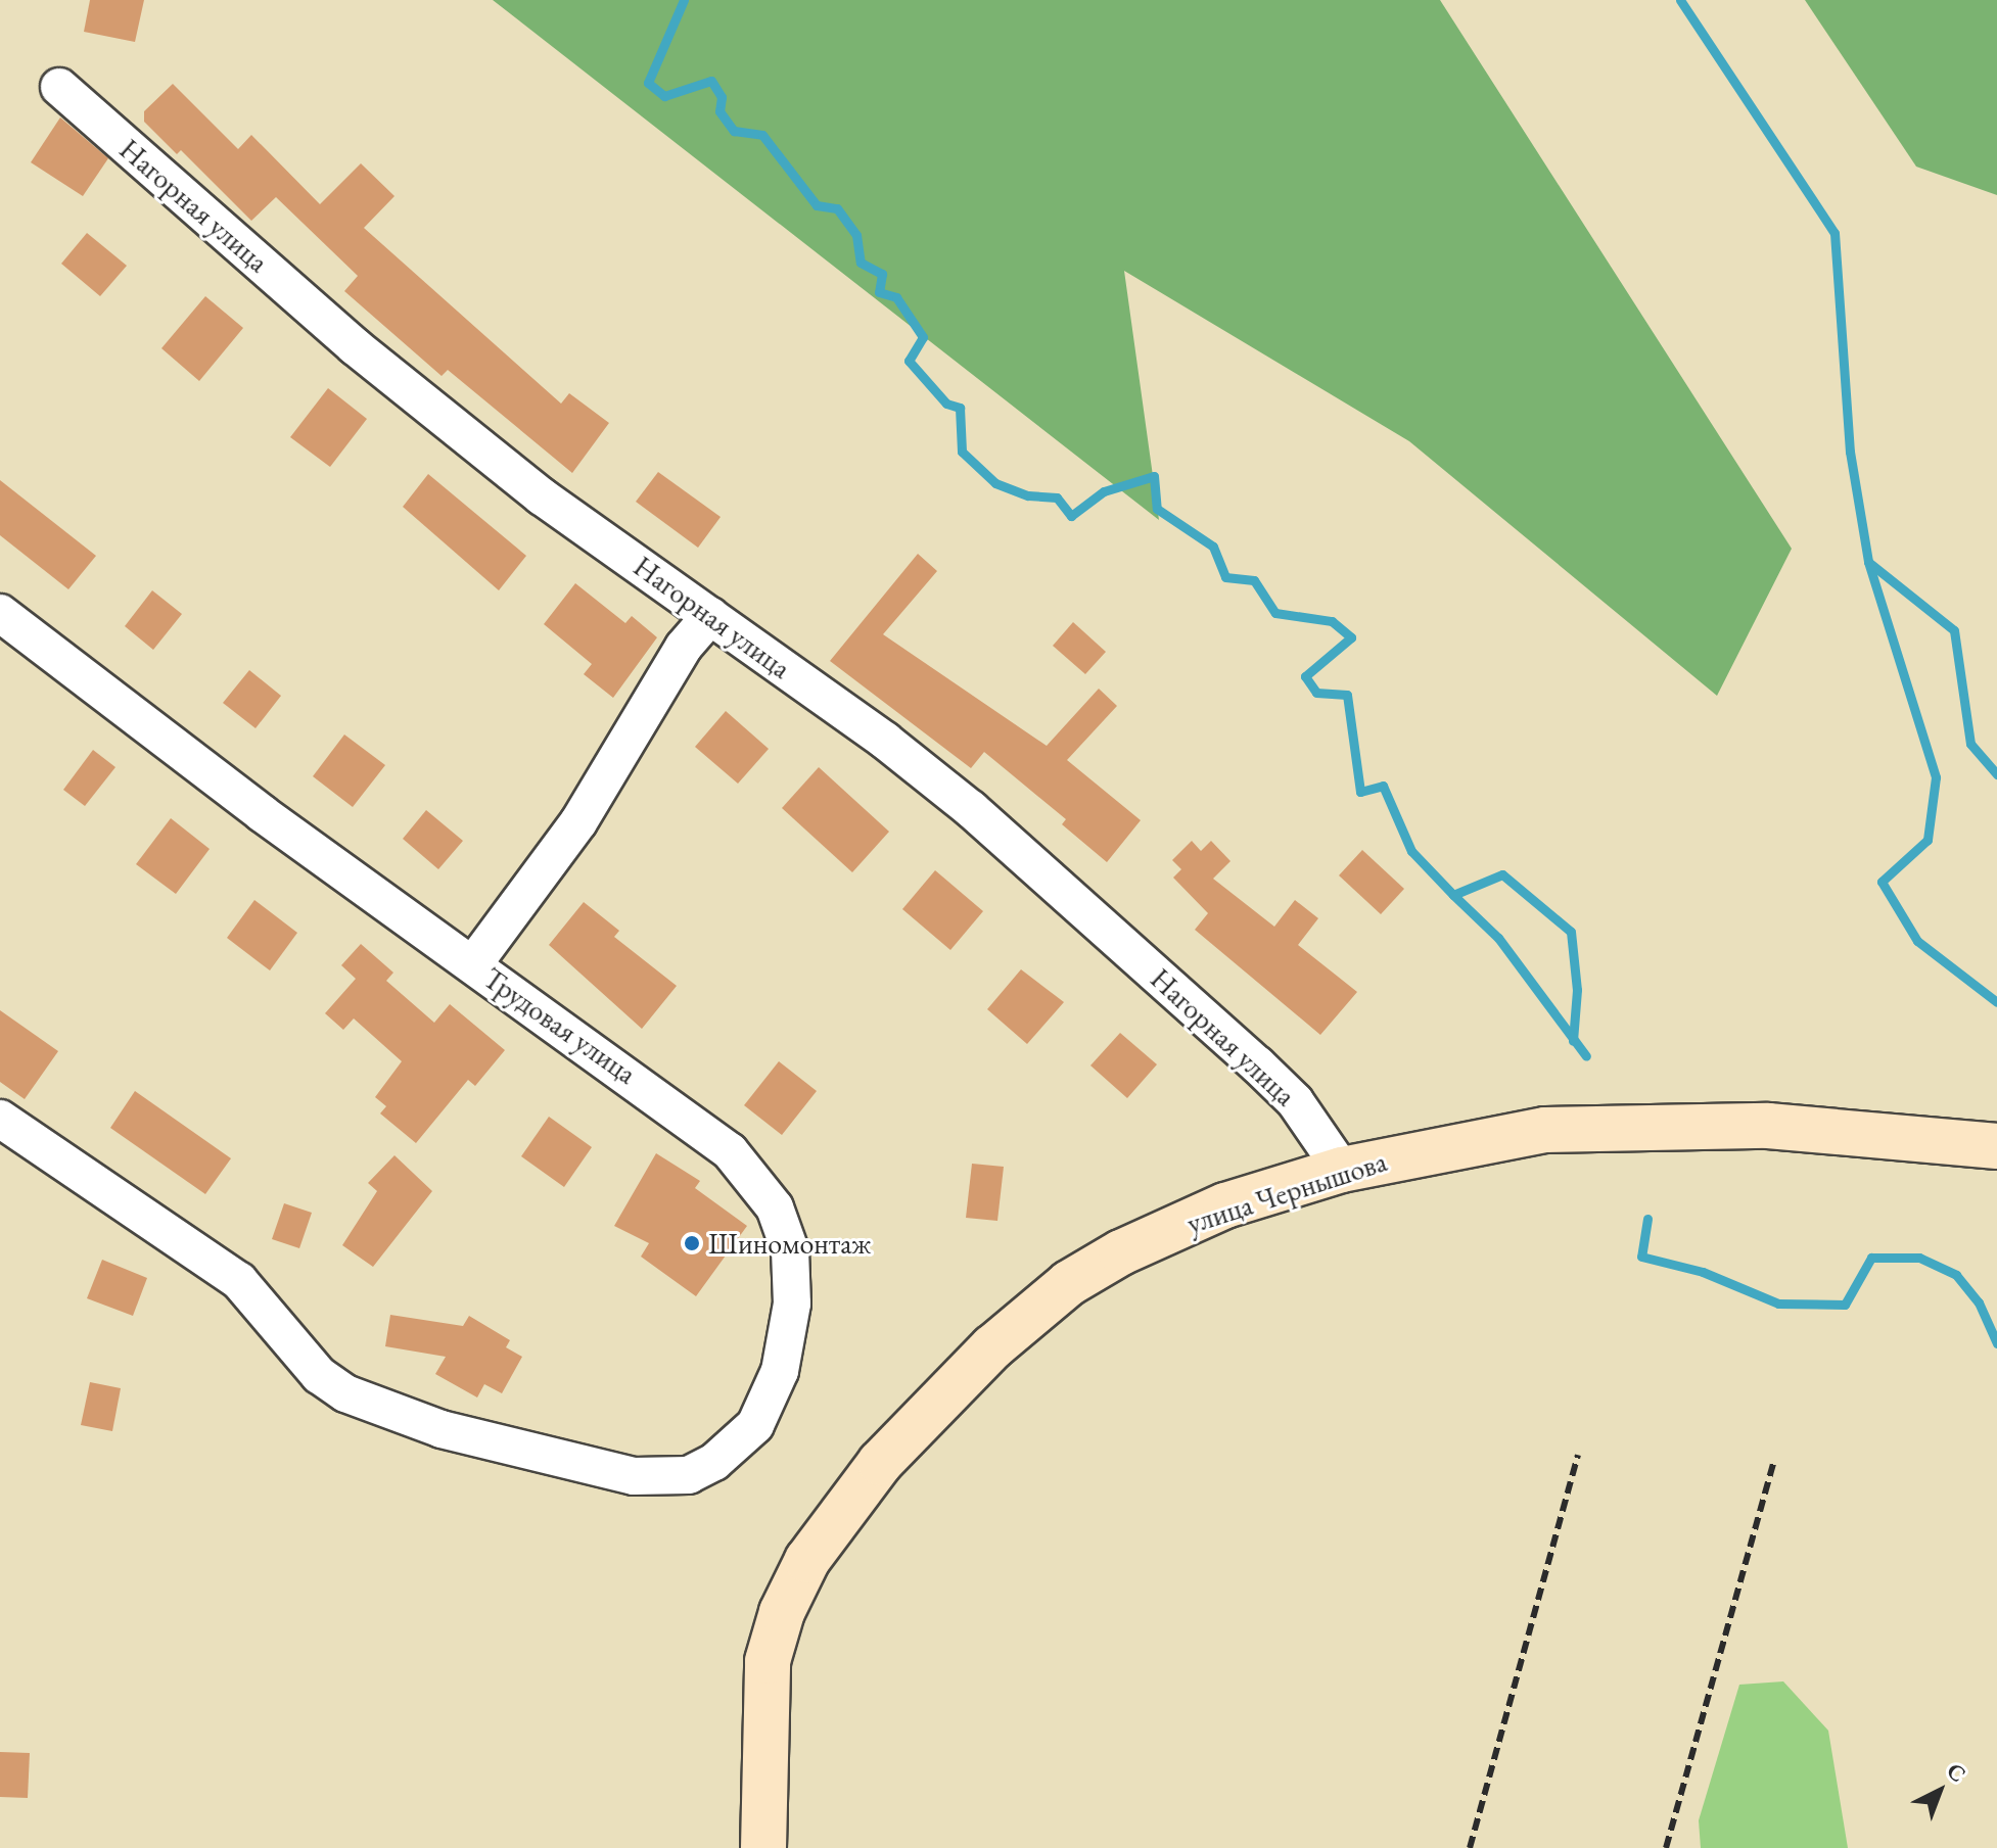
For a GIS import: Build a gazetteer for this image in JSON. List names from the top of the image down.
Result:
{
  "streets": {
    "main road": ["улица Чернышова"],
    "street": ["Нагорная улица", "Трудовая улица"]
  },
  "crossings": [
    ["Нагорная улица", "улица Чернышова"]
  ],
  "places": ["Шиномонтаж"],
  "north": "top right"
}
